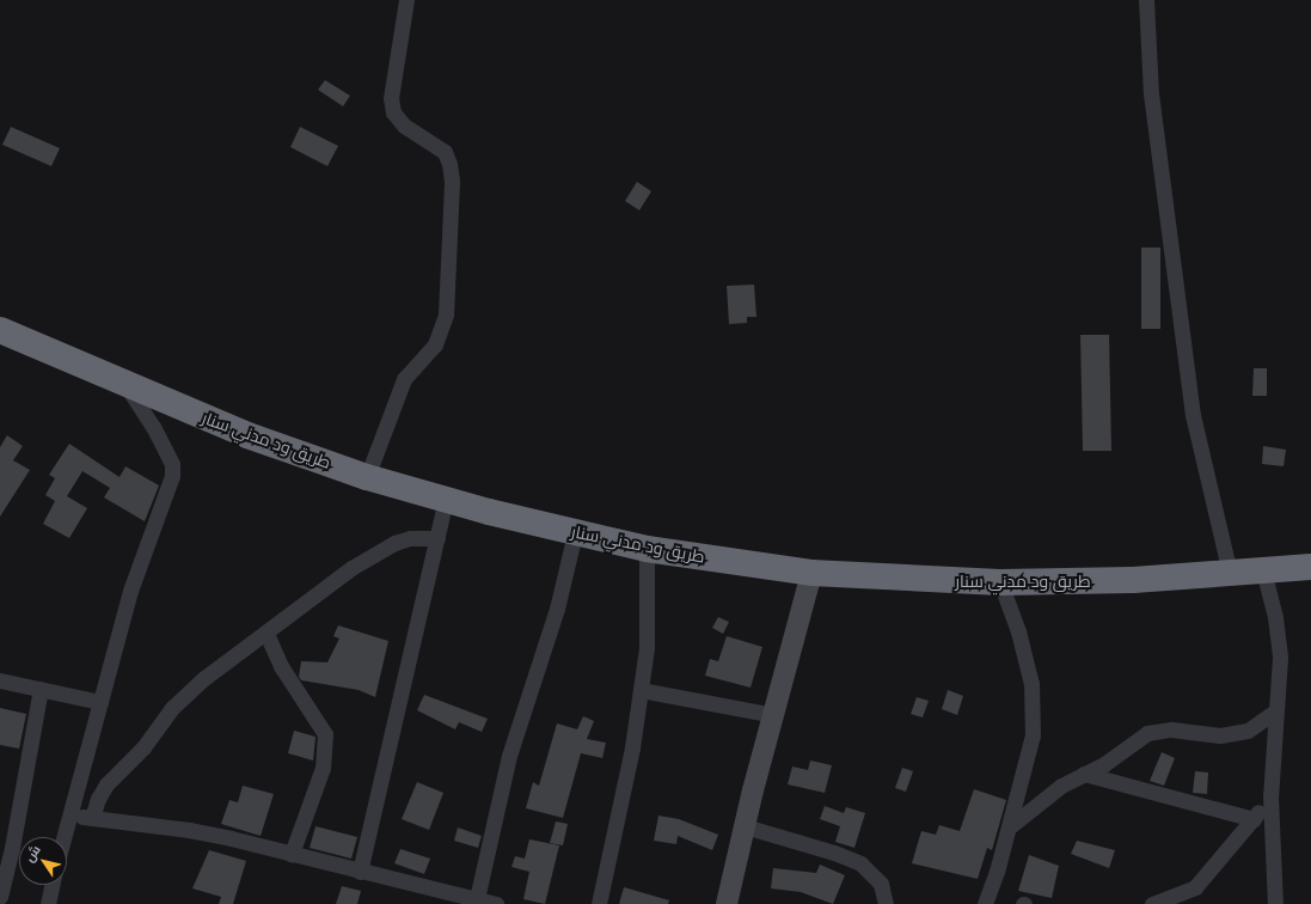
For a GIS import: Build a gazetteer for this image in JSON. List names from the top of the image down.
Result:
{
  "streets": {
    "highway": ["طريق ود مدني سنار"]
  },
  "north": "top left"
}
